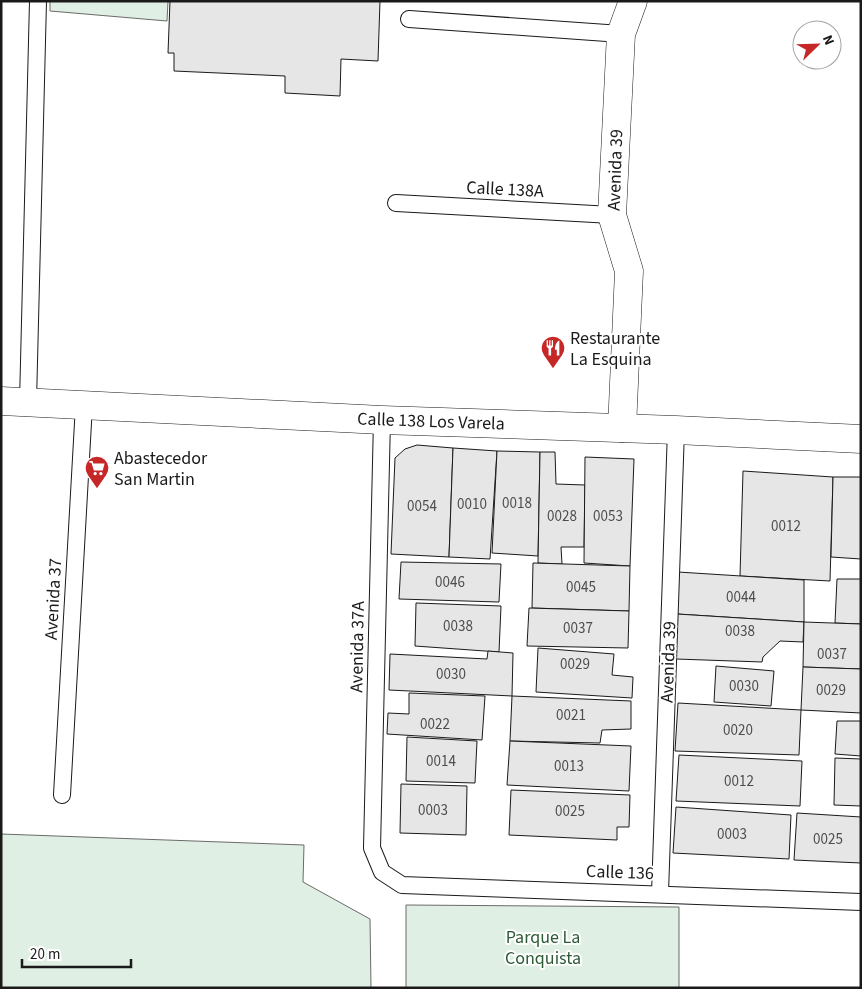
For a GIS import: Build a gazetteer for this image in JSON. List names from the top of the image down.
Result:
{
  "streets": {
    "street": ["Avenida 39", "Calle 138 Los Varela"],
    "lane": [
      "Calle 138A",
      "Avenida 37",
      "Avenida 37A",
      "Calle 136"
    ]
  },
  "crossings": [
    ["Avenida 39", "Calle 138A"],
    ["Avenida 39", "Calle 138 Los Varela"],
    ["Avenida 39", "Calle 136"],
    ["Calle 138 Los Varela", "Avenida 37"],
    ["Calle 138 Los Varela", "Avenida 37A"],
    ["Avenida 37A", "Calle 136"]
  ],
  "parks": ["Parque La Conquista"],
  "places": {
    "restaurant": ["Restaurante La Esquina"],
    "supermarket": ["Abastecedor San Martin"]
  },
  "house_numbers": [
    "0018",
    "0010",
    "0054",
    "0028",
    "0053",
    "0012",
    "0046",
    "0045",
    "0044",
    "0038",
    "0037",
    "0038",
    "0037",
    "0029",
    "0030",
    "0030",
    "0029",
    "0021",
    "0022",
    "0020",
    "0014",
    "0013",
    "0012",
    "0003",
    "0025",
    "0003",
    "0025"
  ],
  "scale_bar": "20 m",
  "north": "top right"
}
